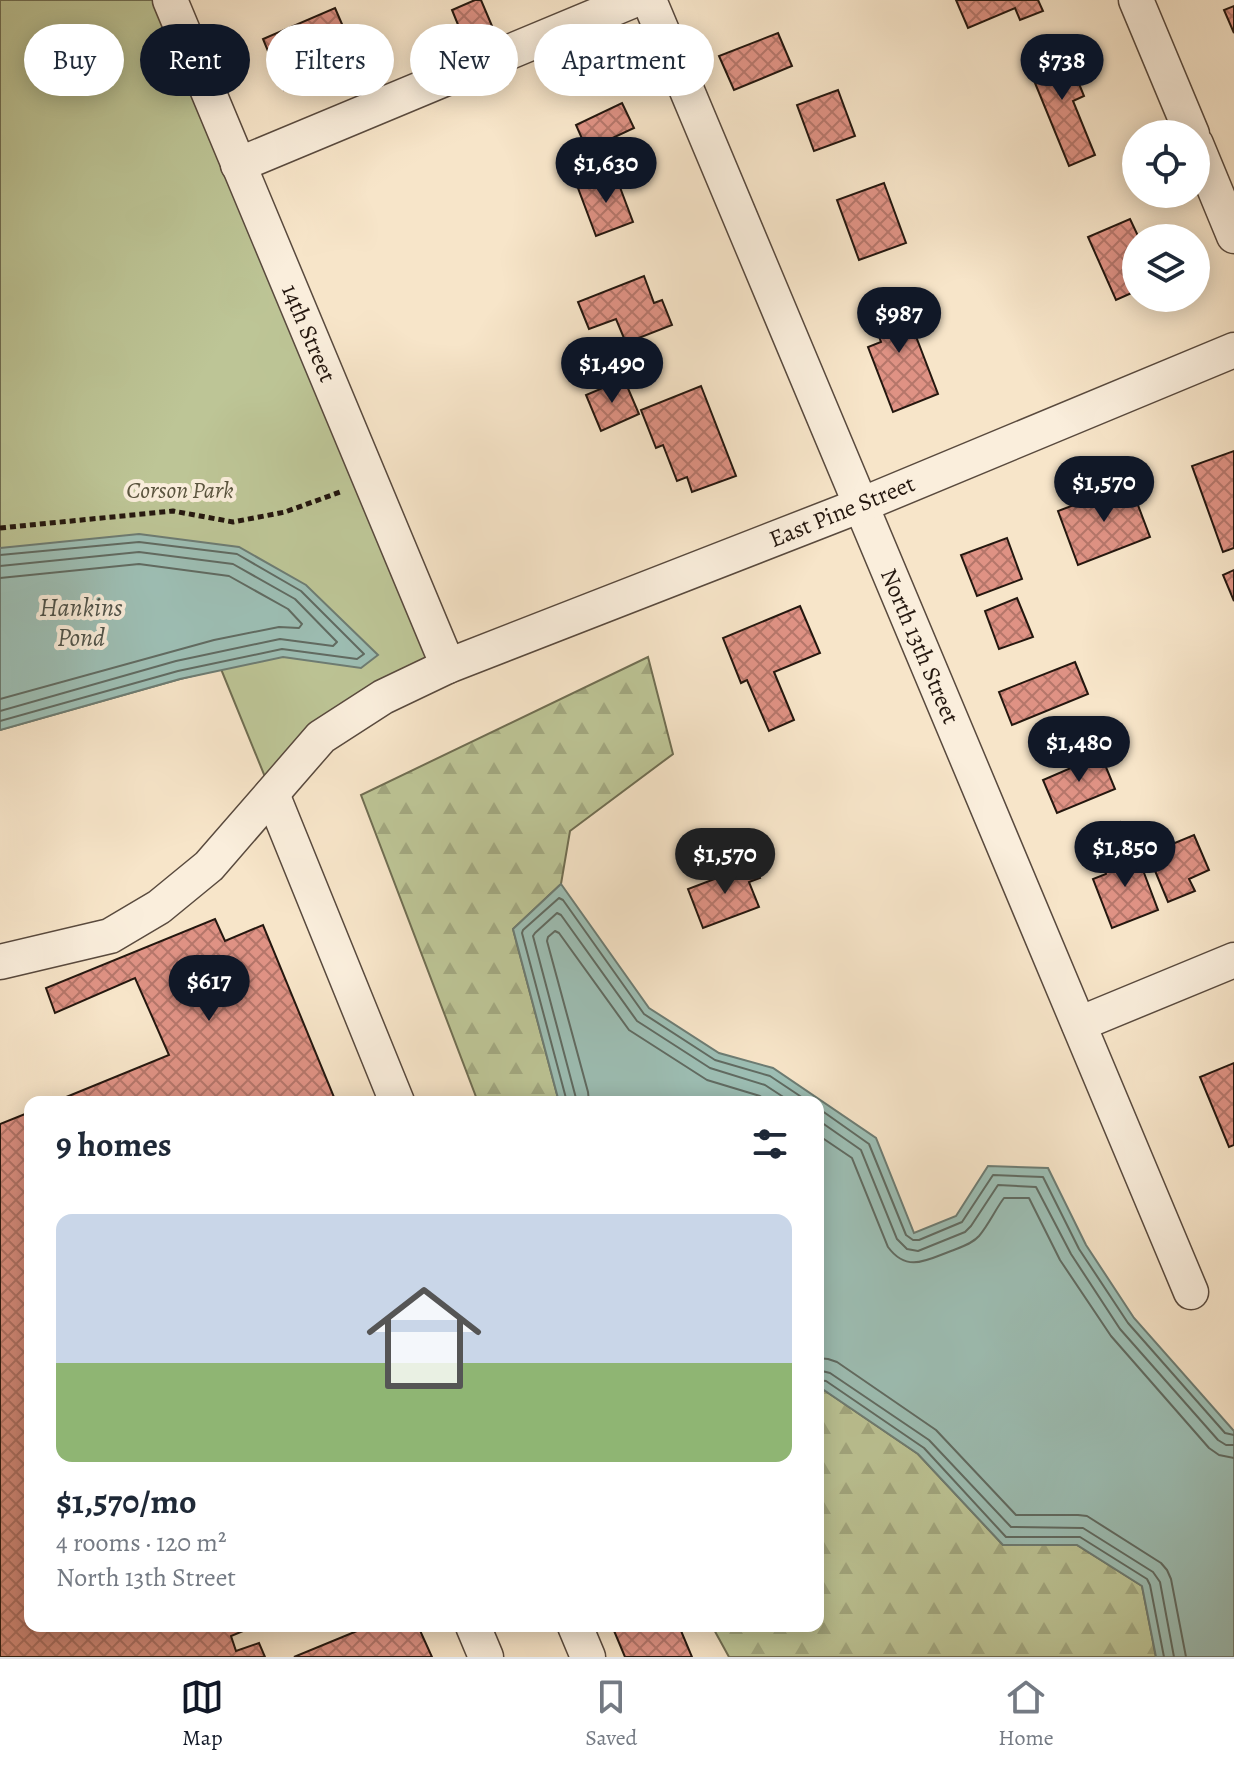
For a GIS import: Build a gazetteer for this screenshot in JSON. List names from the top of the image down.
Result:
{
  "streets": {
    "street": ["14th Street", "East Pine Street", "North 13th Street"]
  },
  "crossings": [
    ["14th Street", "East Pine Street"],
    ["East Pine Street", "North 13th Street"]
  ],
  "water": ["Hankins Pond"],
  "parks": ["Corson Park"],
  "page": {
    "chip": [
      "Buy",
      "Rent",
      "Filters",
      "New",
      "Apartment"
    ],
    "price": [
      "$738",
      "$1,630",
      "$987",
      "$1,490",
      "$1,570",
      "$1,480",
      "$1,850",
      "$1,570",
      "$617"
    ],
    "heading": "9 homes",
    "list": [
      {
        "name": "$1,570/mo",
        "note": "4 rooms · 120 m² · North 13th Street"
      }
    ],
    "tabs": ["Map", "Saved", "Home"]
  }
}
